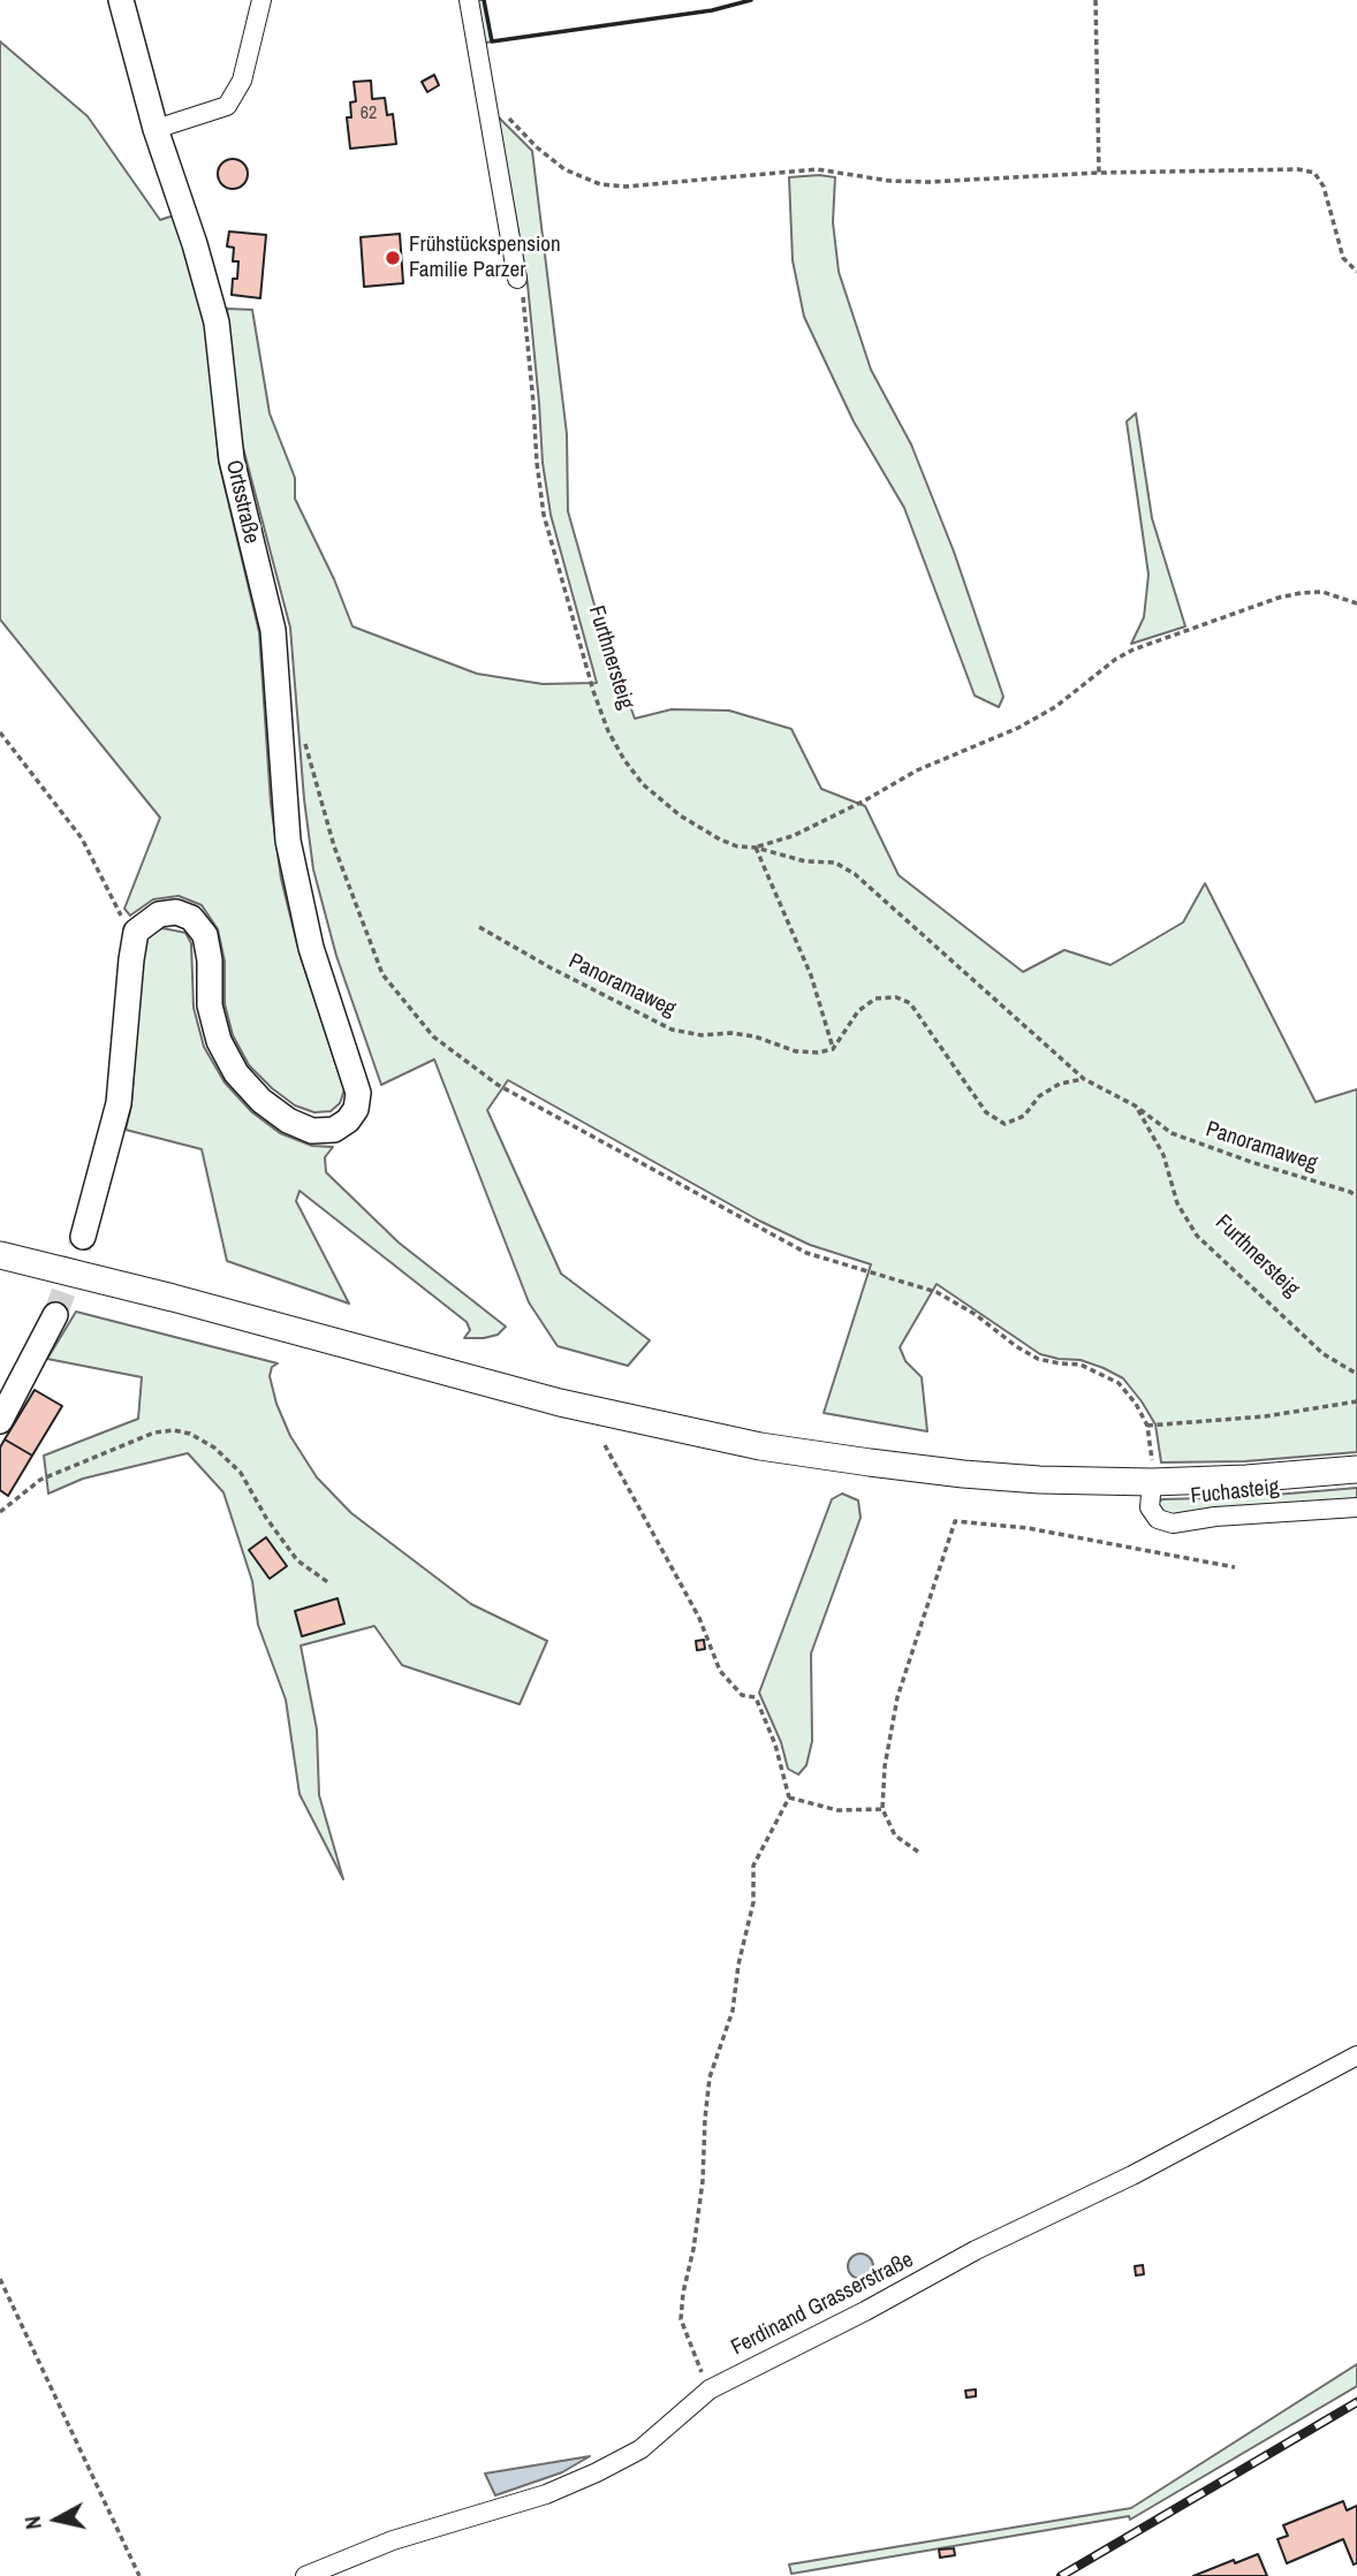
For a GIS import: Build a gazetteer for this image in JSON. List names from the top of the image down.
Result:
{
  "streets": {
    "street": ["Ortsstraße", "Fuchasteig", "Ferdinand Grasserstraße"],
    "path": ["Furthnersteig", "Panoramaweg"]
  },
  "crossings": [
    ["Furthnersteig", "Panoramaweg"]
  ],
  "places": ["Frühstückspension Familie Parzer"],
  "house_numbers": ["62"],
  "north": "left"
}
